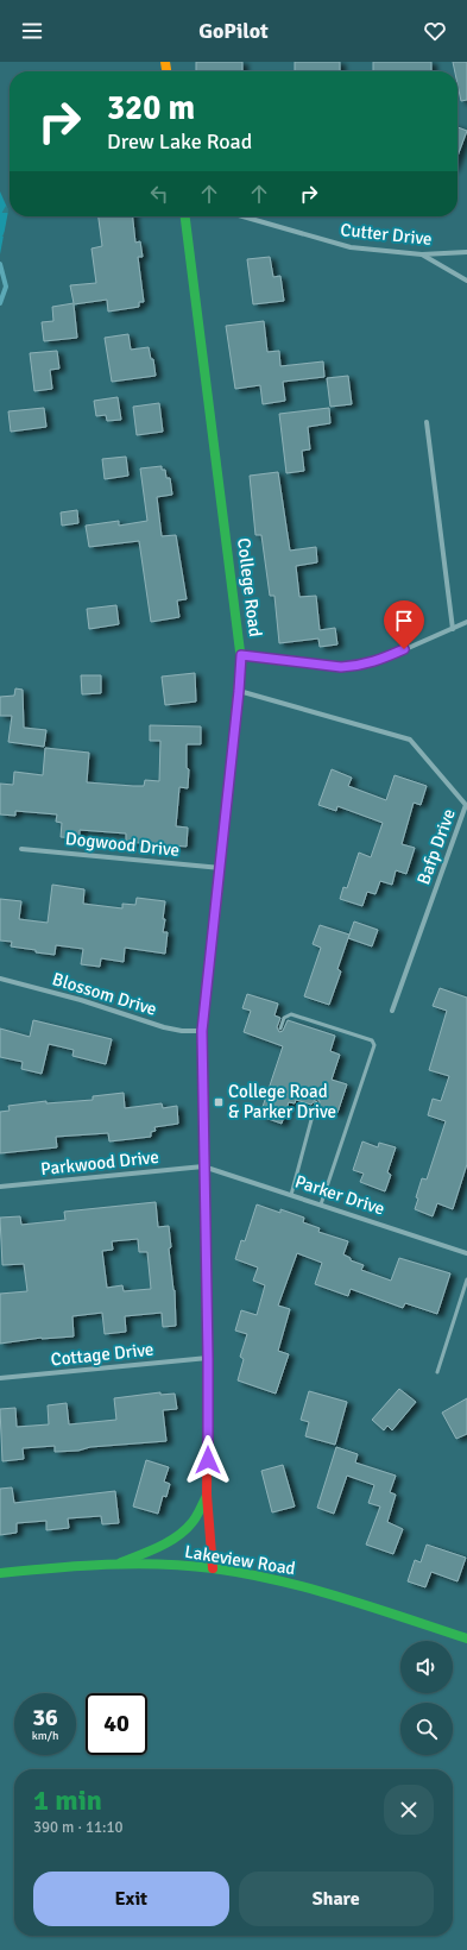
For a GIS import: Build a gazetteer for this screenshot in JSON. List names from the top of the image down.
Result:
{
  "streets": {
    "street": [
      "Cutter Drive",
      "College Road",
      "Dogwood Drive",
      "Bafp Drive",
      "Blossom Drive",
      "Parkwood Drive",
      "Parker Drive",
      "Cottage Drive",
      "Lakeview Road"
    ]
  },
  "crossings": [
    ["College Road", "Dogwood Drive"],
    ["College Road", "Bafp Drive"],
    ["College Road", "Blossom Drive"],
    ["College Road", "Parkwood Drive"],
    ["College Road", "Parker Drive"],
    ["College Road", "Cottage Drive"],
    ["College Road", "Lakeview Road"],
    ["Parkwood Drive", "Parker Drive"]
  ],
  "places": {
    "transit": ["College Road & Parker Drive"]
  },
  "page": {
    "header": "GoPilot",
    "turn": ["320 m", "Drew Lake Road"],
    "speed": "36 km/h",
    "limit": "40",
    "heading": ["1 min", "390 m · 11:10"],
    "buttons": ["Exit", "Share"]
  }
}
